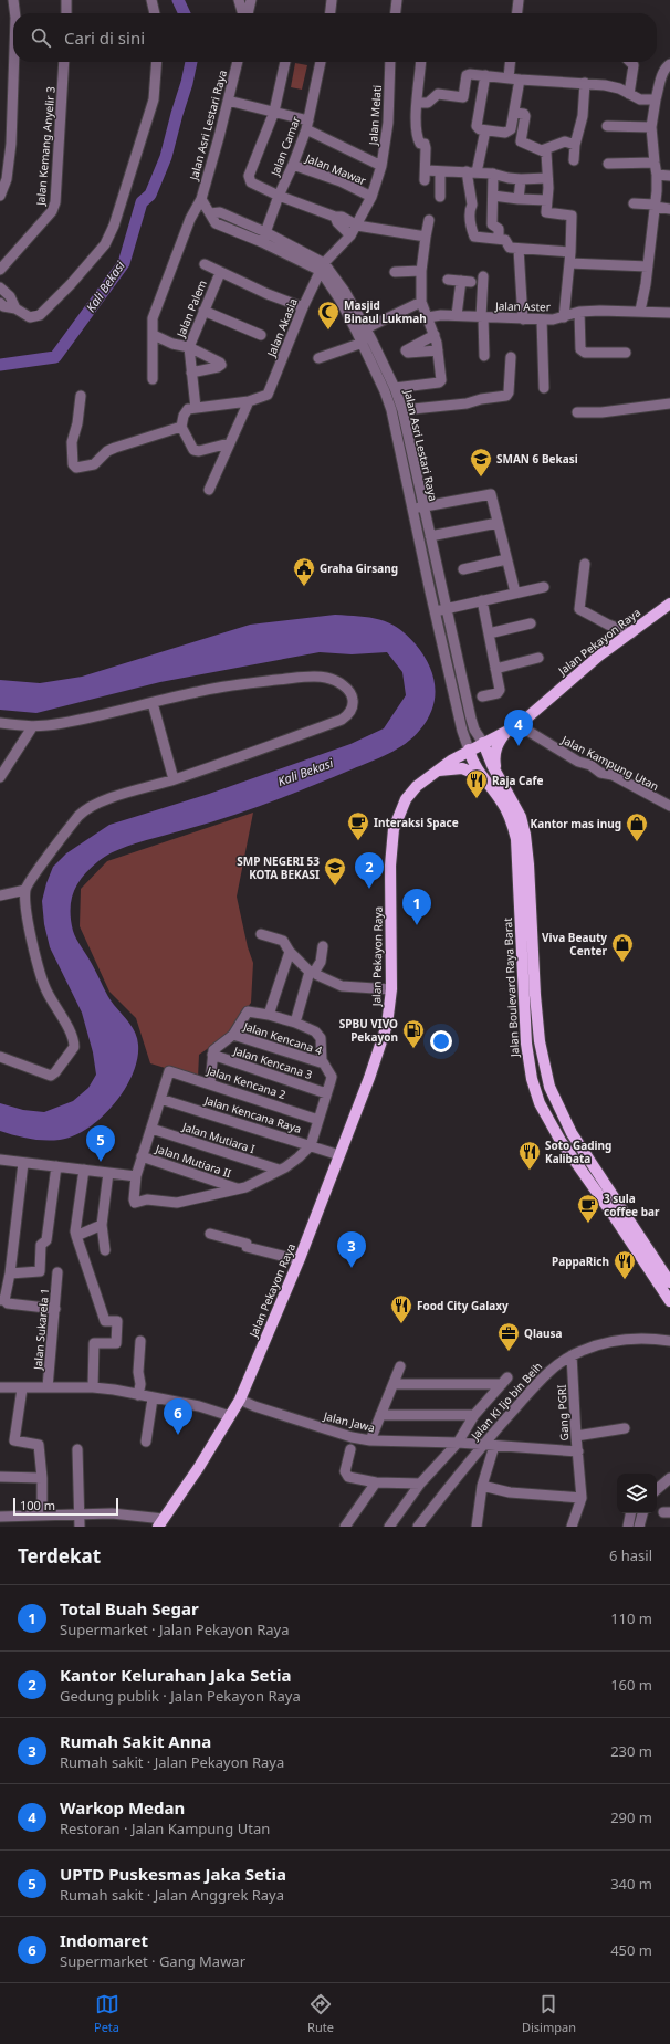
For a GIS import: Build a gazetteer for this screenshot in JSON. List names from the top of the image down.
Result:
{
  "streets": {
    "main road": ["Jalan Pekayon Raya", "Jalan Boulevard Raya Barat"],
    "street": [
      "Jalan Melati",
      "Jalan Asri Lestari Raya",
      "Jalan Kemang Anyelir 3",
      "Jalan Camar",
      "Jalan Mawar",
      "Jalan Aster",
      "Jalan Palem",
      "Jalan Akasia",
      "Jalan Kampung Utan",
      "Jalan Kencana 4",
      "Jalan Kencana 3",
      "Jalan Kencana 2",
      "Jalan Kencana Raya",
      "Jalan Mutiara I",
      "Jalan Mutiara II",
      "Jalan Sukarela 1",
      "Jalan Ki Ijo bin Beih",
      "Gang PGRI",
      "Jalan Jawa"
    ]
  },
  "crossings": [
    ["Jalan Melati", "Jalan Asri Lestari Raya"],
    ["Jalan Melati", "Jalan Camar"],
    ["Jalan Melati", "Jalan Mawar"],
    ["Jalan Melati", "Jalan Akasia"],
    ["Jalan Asri Lestari Raya", "Jalan Camar"],
    ["Jalan Asri Lestari Raya", "Jalan Akasia"],
    ["Jalan Asri Lestari Raya", "Jalan Pekayon Raya"],
    ["Jalan Asri Lestari Raya", "Jalan Boulevard Raya Barat"],
    ["Jalan Camar", "Jalan Mawar"],
    ["Jalan Pekayon Raya", "Jalan Kampung Utan"],
    ["Jalan Pekayon Raya", "Jalan Boulevard Raya Barat"],
    ["Jalan Pekayon Raya", "Jalan Kencana Raya"],
    ["Jalan Pekayon Raya", "Jalan Jawa"],
    ["Jalan Kencana 2", "Jalan Kencana Raya"],
    ["Jalan Ki Ijo bin Beih", "Gang PGRI"],
    ["Jalan Ki Ijo bin Beih", "Jalan Jawa"],
    ["Gang PGRI", "Jalan Jawa"]
  ],
  "water": ["Kali Bekasi"],
  "places": {
    "mosque": ["Masjid Binaul Lukmah"],
    "school or university": ["SMAN 6 Bekasi", "SMP NEGERI 53 KOTA BEKASI"],
    "public building": ["Graha Girsang"],
    "restaurant": [
      "Raja Cafe",
      "Soto Gading Kalibata",
      "PappaRich",
      "Food City Galaxy"
    ],
    "cafe": ["Interaksi Space", "3 sula coffee bar"],
    "shop": ["Kantor mas inug", "Viva Beauty Center"],
    "fuel station": ["SPBU VIVO Pekayon"],
    "office": ["Qlausa"]
  },
  "scale_bar": "100 m",
  "page": {
    "search": "Cari di sini",
    "pins": [
      "4",
      "2",
      "1",
      "5",
      "3",
      "6"
    ],
    "scale": "100 m",
    "heading": ["Terdekat", "6 hasil"],
    "list": [
      {
        "mark": "1",
        "name": "Total Buah Segar",
        "note": "Supermarket · Jalan Pekayon Raya",
        "value": "110 m"
      },
      {
        "mark": "2",
        "name": "Kantor Kelurahan Jaka Setia",
        "note": "Gedung publik · Jalan Pekayon Raya",
        "value": "160 m"
      },
      {
        "mark": "3",
        "name": "Rumah Sakit Anna",
        "note": "Rumah sakit · Jalan Pekayon Raya",
        "value": "230 m"
      },
      {
        "mark": "4",
        "name": "Warkop Medan",
        "note": "Restoran · Jalan Kampung Utan",
        "value": "290 m"
      },
      {
        "mark": "5",
        "name": "UPTD Puskesmas Jaka Setia",
        "note": "Rumah sakit · Jalan Anggrek Raya",
        "value": "340 m"
      },
      {
        "mark": "6",
        "name": "Indomaret",
        "note": "Supermarket · Gang Mawar",
        "value": "450 m"
      }
    ],
    "nav": ["Peta", "Rute", "Disimpan"]
  }
}
